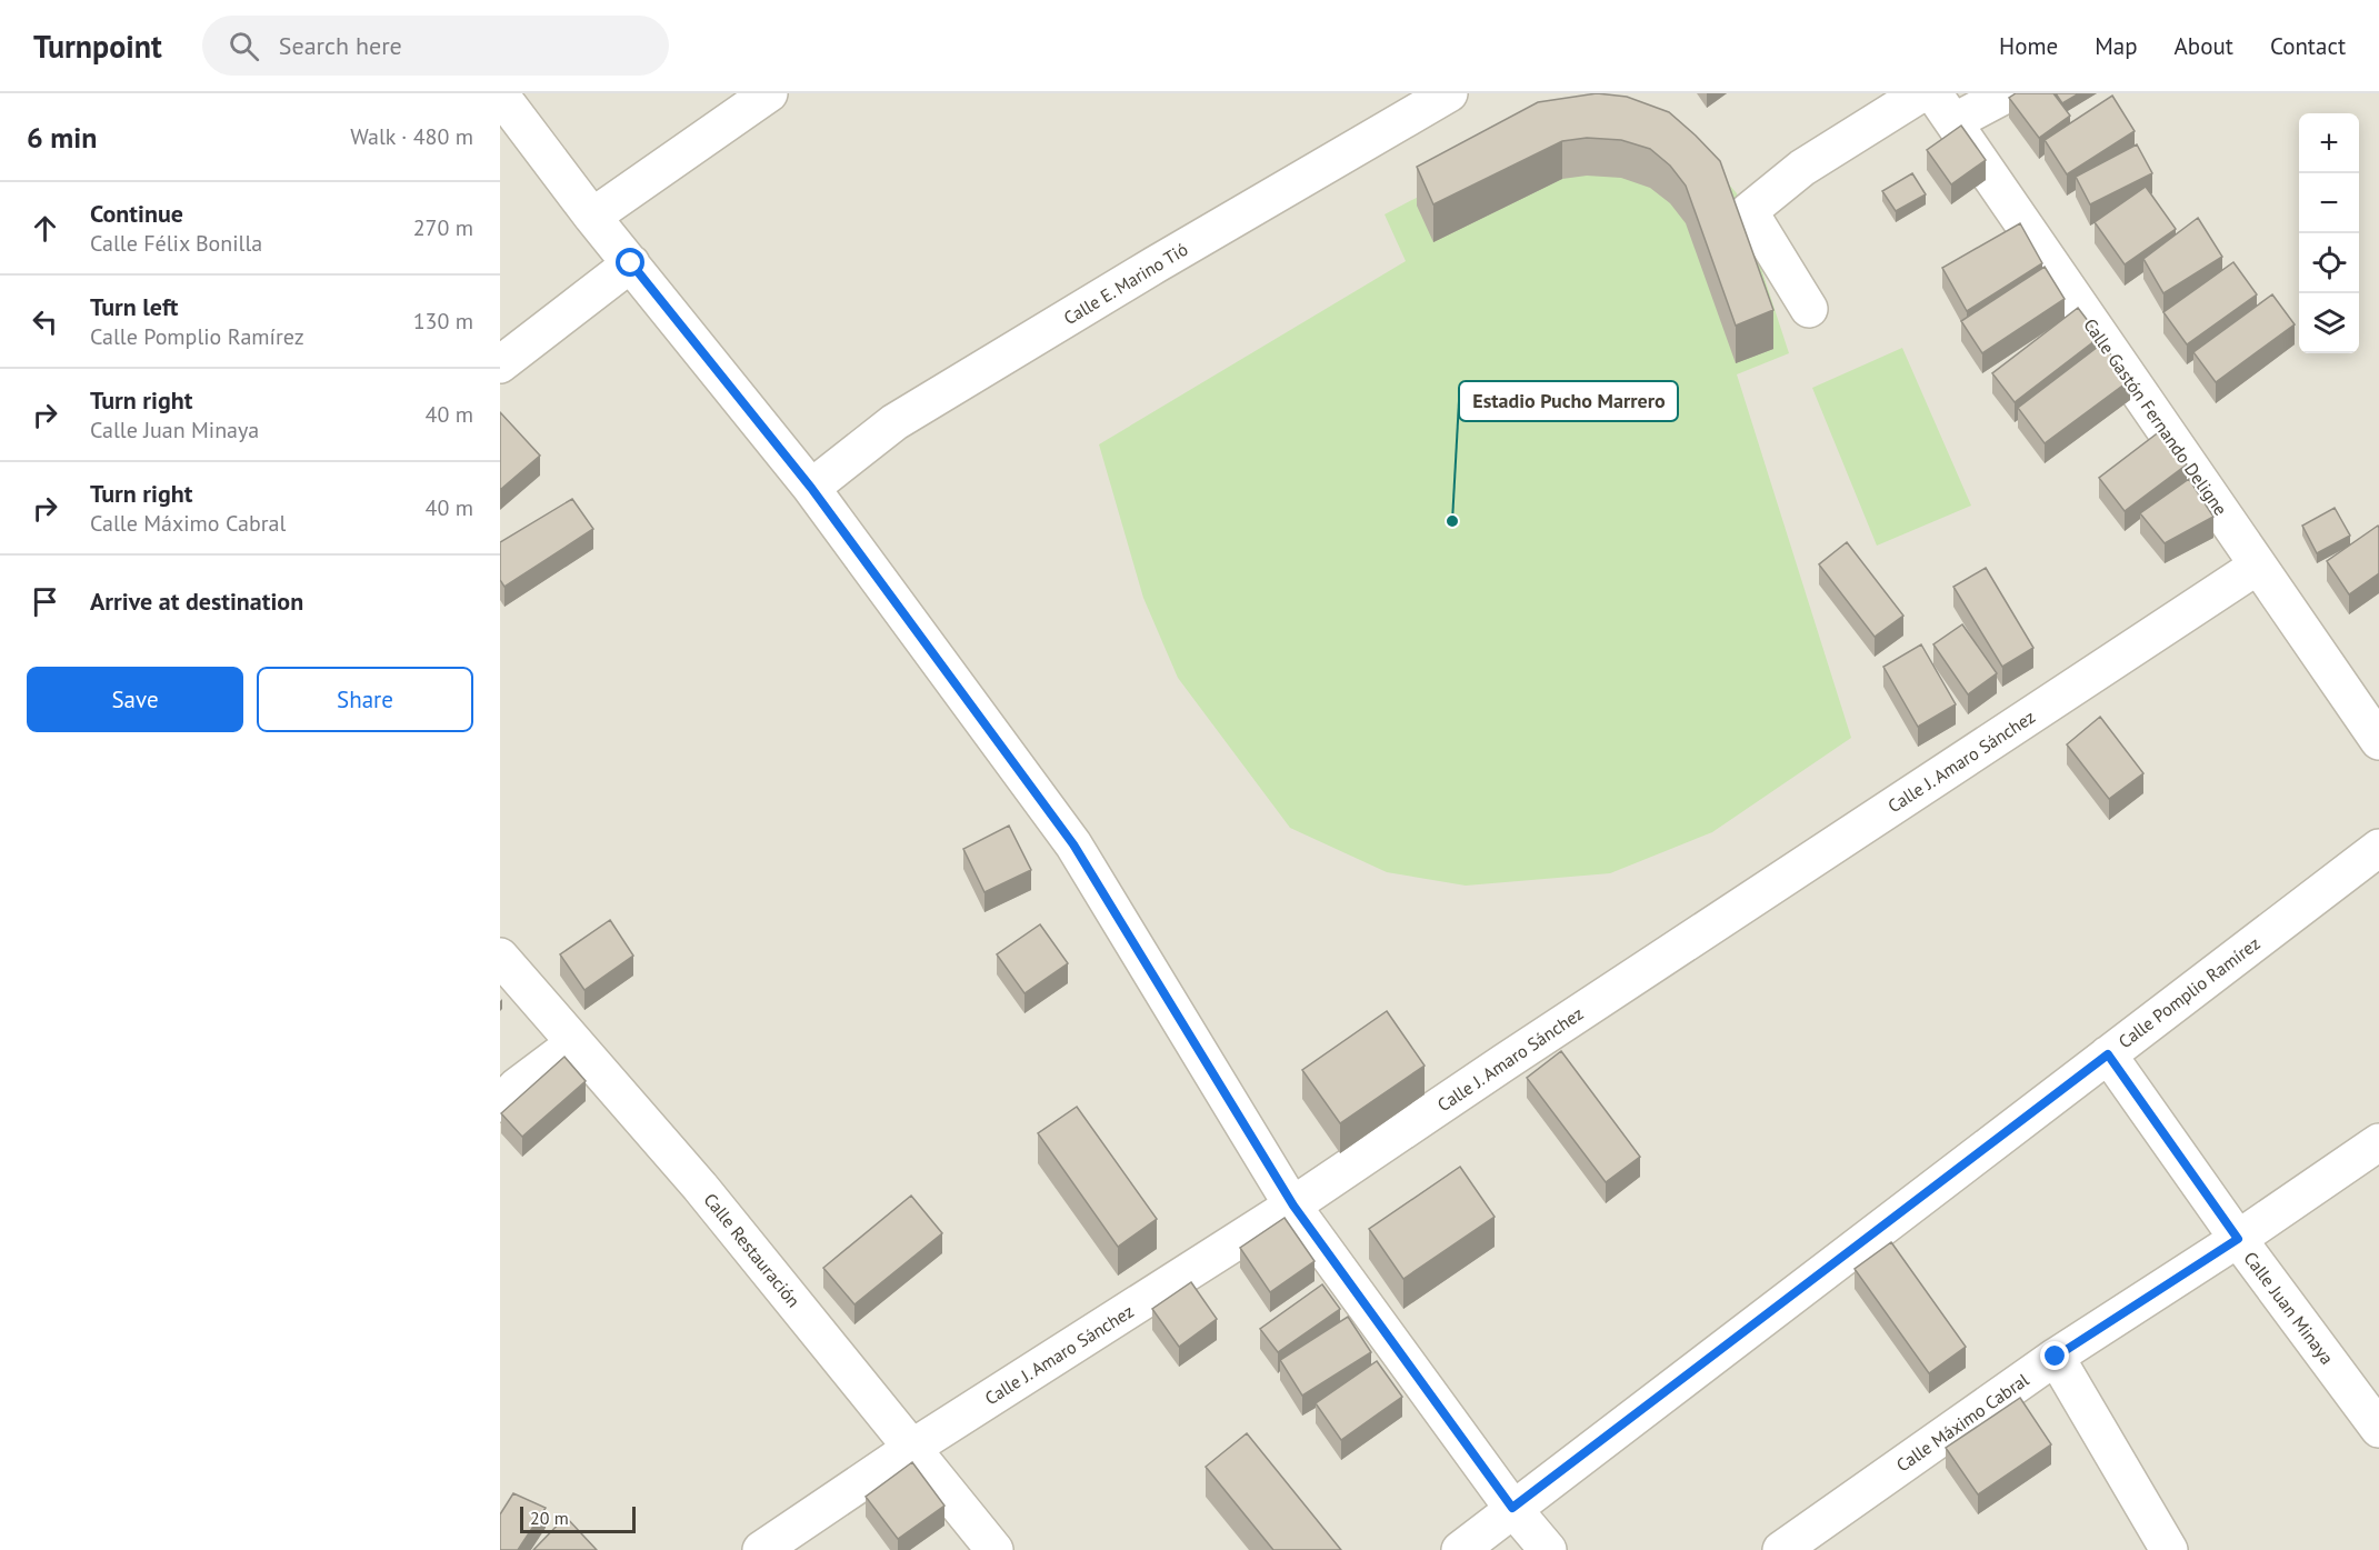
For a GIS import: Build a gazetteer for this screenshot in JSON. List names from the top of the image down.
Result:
{
  "streets": {
    "street": [
      "Calle E. Marino Tió",
      "Calle Gastón Fernando Deligne",
      "Calle J. Amaro Sánchez",
      "Calle Pomplio Ramírez",
      "Calle Restauración",
      "Calle Juan Minaya",
      "Calle Máximo Cabral"
    ]
  },
  "crossings": [
    ["Calle Gastón Fernando Deligne", "Calle J. Amaro Sánchez"],
    ["Calle J. Amaro Sánchez", "Calle Restauración"],
    ["Calle Pomplio Ramírez", "Calle Juan Minaya"],
    ["Calle Juan Minaya", "Calle Máximo Cabral"]
  ],
  "places": ["Estadio Pucho Marrero"],
  "scale_bar": "20 m",
  "page": {
    "header": "Turnpoint",
    "search": "Search here",
    "nav": [
      "Home",
      "Map",
      "About",
      "Contact"
    ],
    "heading": ["6 min", "Walk · 480 m"],
    "map_buttons": ["+", "−"],
    "list": [
      ["Continue", "Calle Félix Bonilla", "270 m"],
      ["Turn left", "Calle Pomplio Ramírez", "130 m"],
      ["Turn right", "Calle Juan Minaya", "40 m"],
      ["Turn right", "Calle Máximo Cabral", "40 m"],
      "Arrive at destination"
    ],
    "buttons": ["Save", "Share"],
    "scale": "20 m"
  }
}
